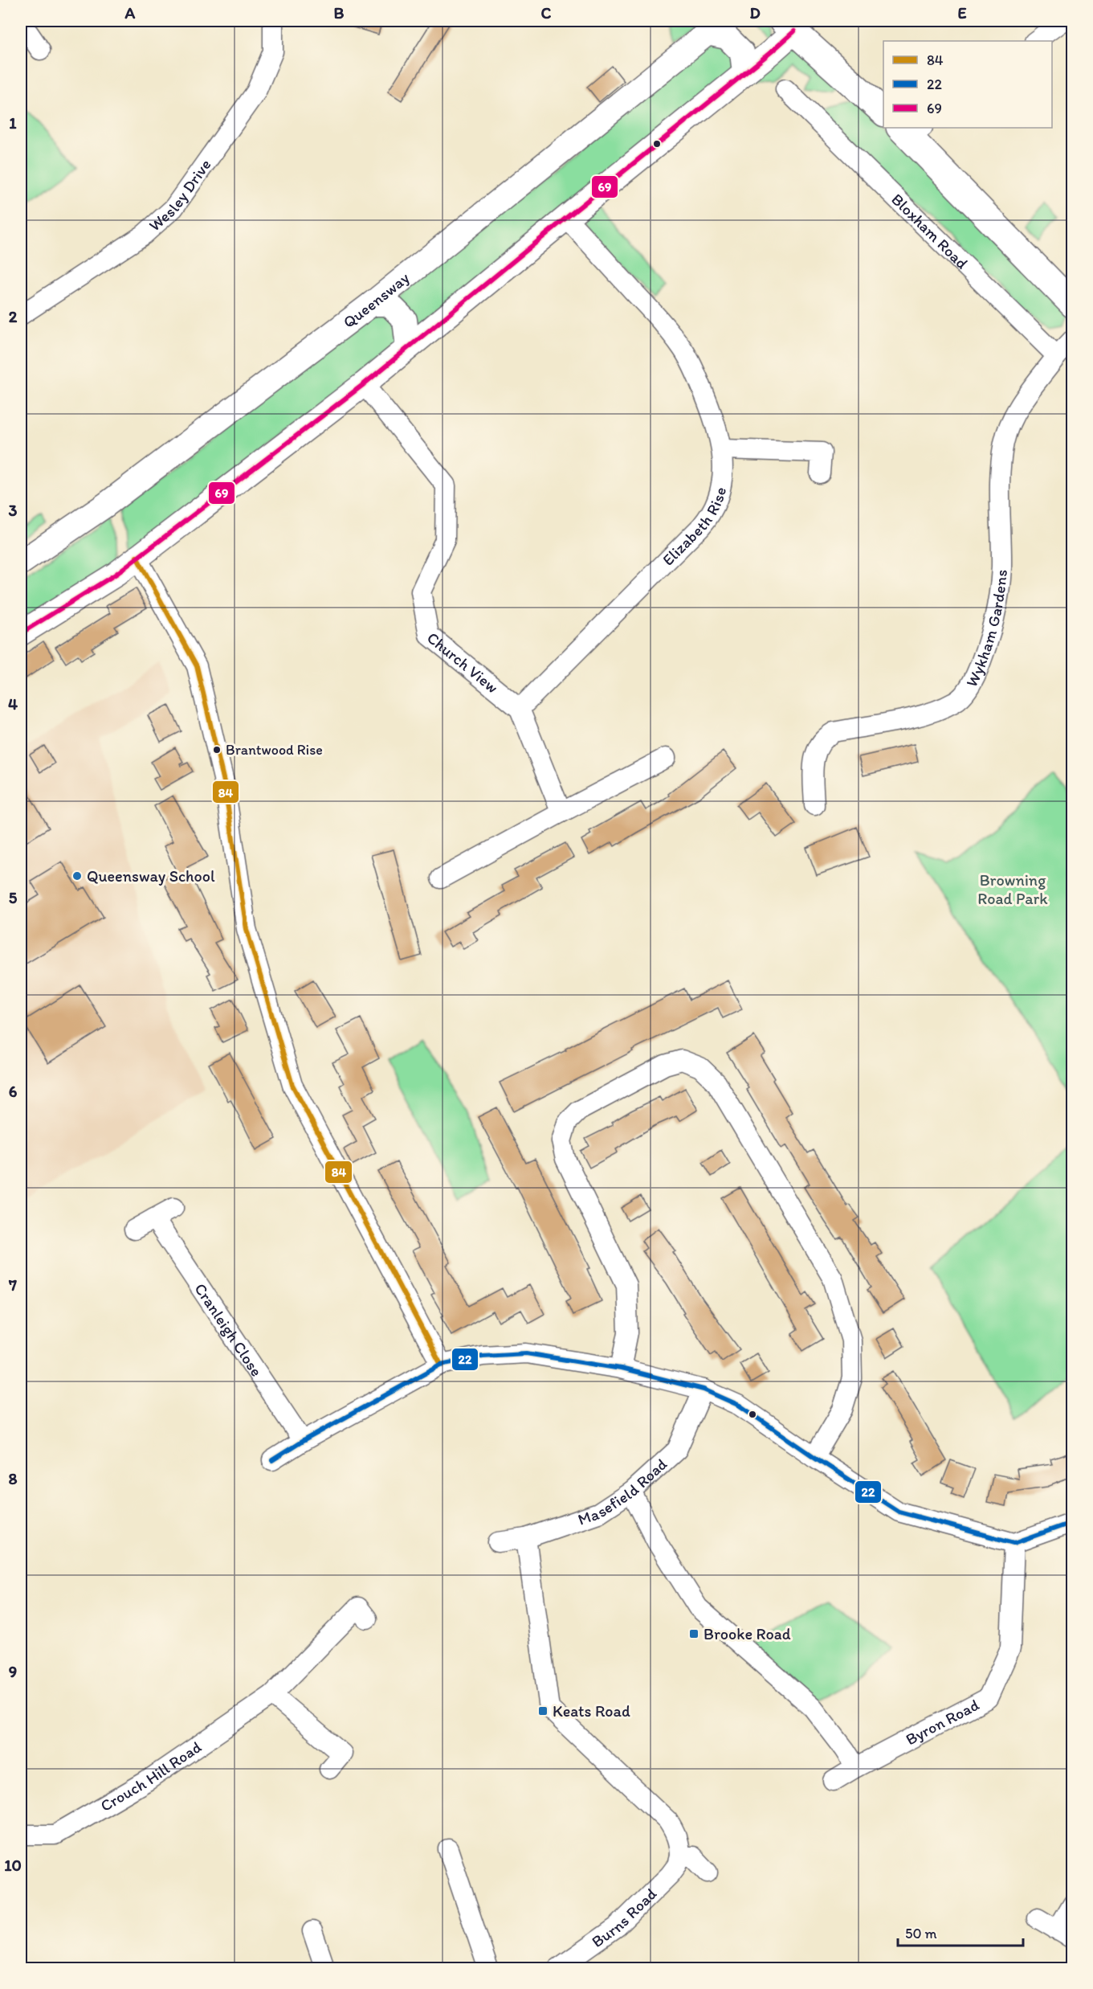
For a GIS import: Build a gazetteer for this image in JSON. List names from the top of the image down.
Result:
{
  "streets": {
    "street": [
      "Wesley Drive",
      "Bloxham Road",
      "Queensway",
      "Elizabeth Rise",
      "Wykham Gardens",
      "Church View",
      "Cranleigh Close",
      "Masefield Road",
      "Byron Road",
      "Crouch Hill Road",
      "Burns Road"
    ]
  },
  "crossings": [
    ["Bloxham Road", "Wykham Gardens"],
    ["Elizabeth Rise", "Church View"]
  ],
  "parks": ["Browning Road Park"],
  "places": {
    "other": ["Brantwood Rise", "Queensway School"],
    "transit": ["Brooke Road", "Keats Road"]
  },
  "lines": ["transit line 69", "transit line 84", "transit line 22"],
  "legend": ["84", "22", "69"],
  "scale_bar": "50 m",
  "grid": {
    "columns": [
      "A",
      "B",
      "C",
      "D",
      "E"
    ],
    "rows": [
      "1",
      "2",
      "3",
      "4",
      "5",
      "6",
      "7",
      "8",
      "9",
      "10"
    ]
  }
}
